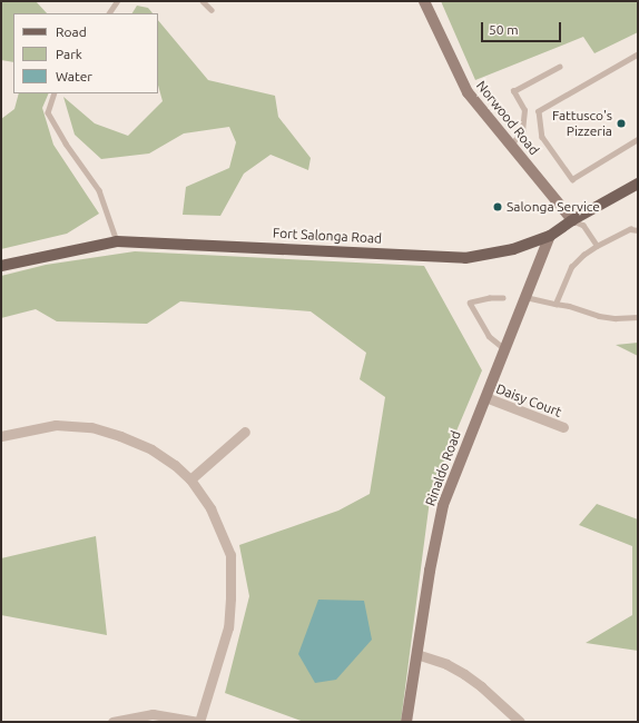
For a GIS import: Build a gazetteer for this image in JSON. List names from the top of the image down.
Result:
{
  "streets": {
    "main road": ["Fort Salonga Road"],
    "street": ["Norwood Road", "Daisy Court", "Rinaldo Road"]
  },
  "crossings": [
    ["Norwood Road", "Fort Salonga Road"],
    ["Fort Salonga Road", "Rinaldo Road"],
    ["Daisy Court", "Rinaldo Road"]
  ],
  "places": ["Fattusco's Pizzeria", "Salonga Service"],
  "legend": ["Road", "Park", "Water"],
  "scale_bar": "50 m"
}
